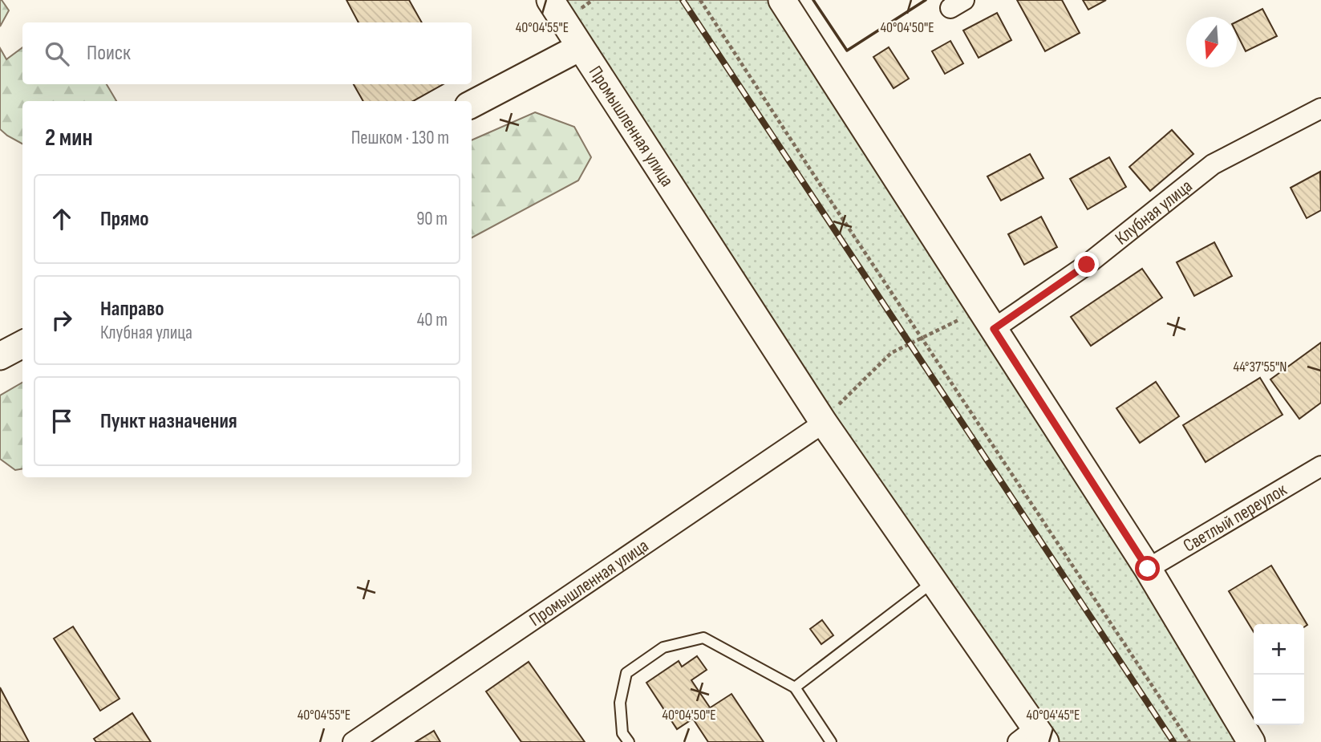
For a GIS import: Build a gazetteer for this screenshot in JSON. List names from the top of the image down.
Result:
{
  "streets": {
    "street": ["Промышленная улица", "Клубная улица", "Светлый переулок"]
  },
  "north": "bottom",
  "page": {
    "search": "Поиск",
    "heading": ["2 мин", "Пешком · 130 m"],
    "list": [
      ["Прямо", "90 m"],
      ["Направо", "Клубная улица", "40 m"],
      "Пункт назначения"
    ],
    "map_buttons": ["+", "−"]
  },
  "coordinates": [
    "40°04'55\"E",
    "40°04'50\"E",
    "44°37'55\"N",
    "40°04'45\"E"
  ]
}
